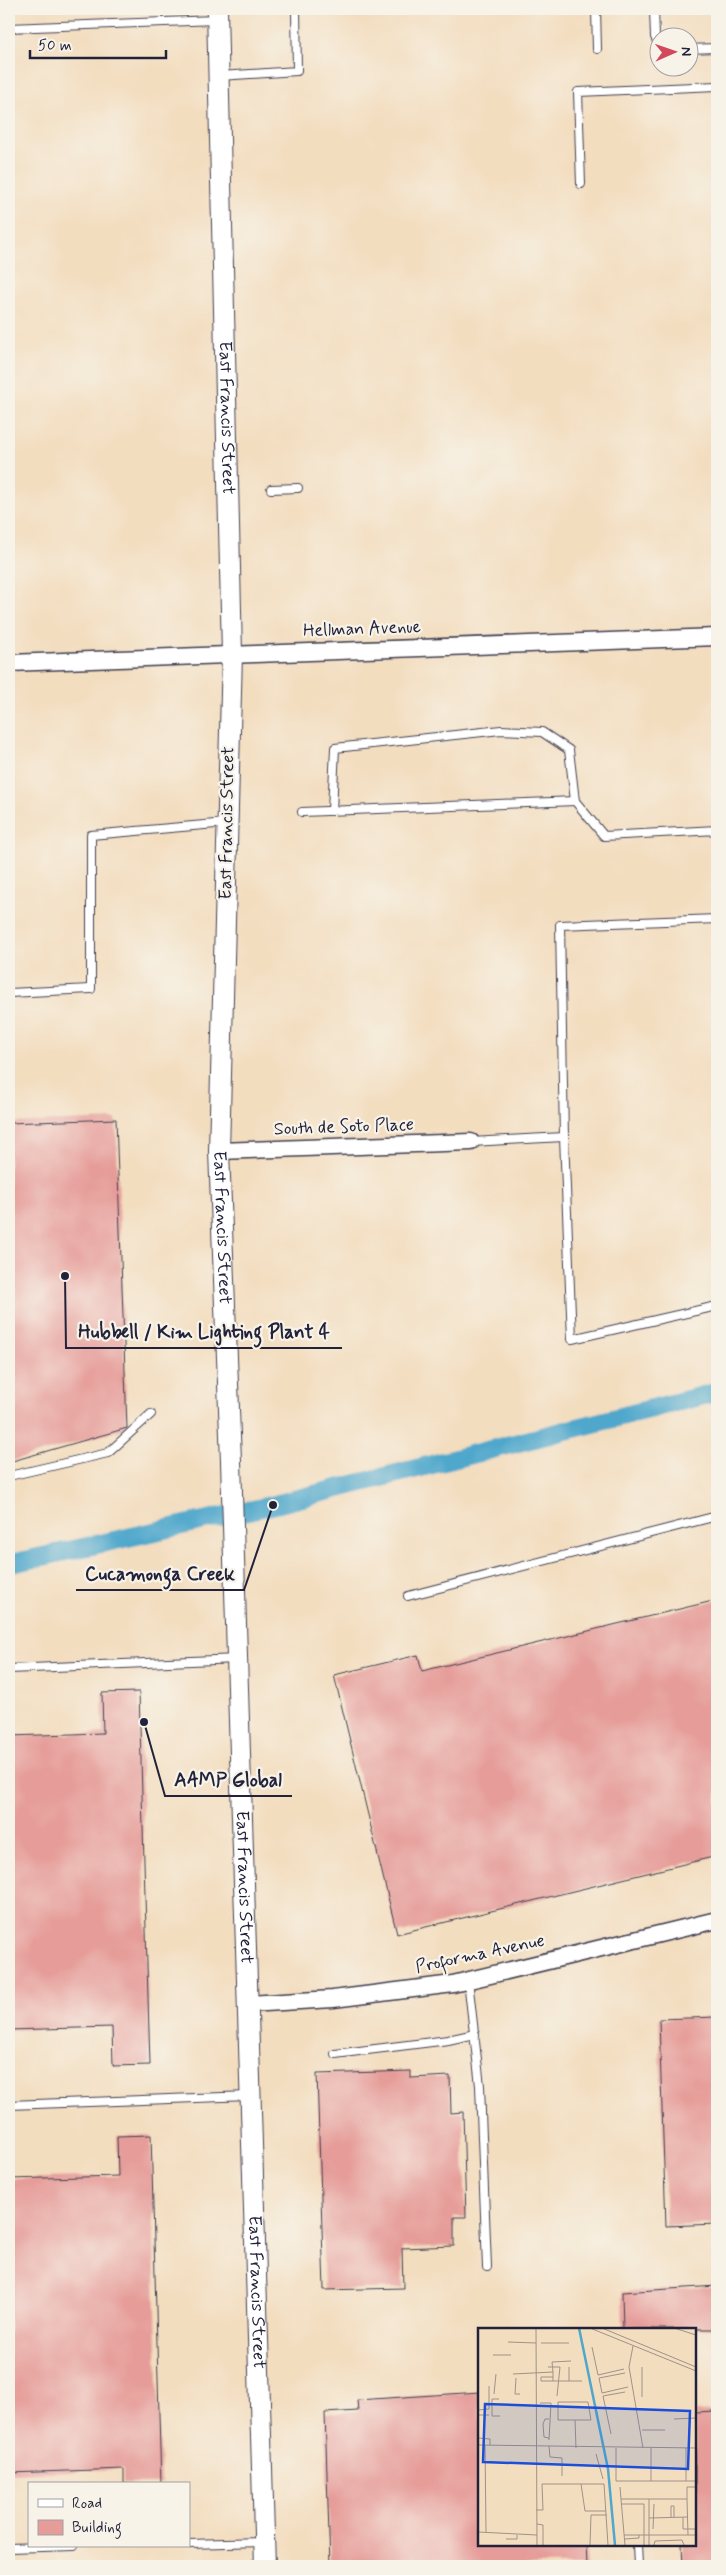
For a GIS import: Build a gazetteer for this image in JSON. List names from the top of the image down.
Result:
{
  "streets": {
    "street": [
      "East Francis Street",
      "Hellman Avenue",
      "South de Soto Place",
      "Proforma Avenue"
    ]
  },
  "crossings": [
    ["East Francis Street", "Hellman Avenue"],
    ["East Francis Street", "South de Soto Place"],
    ["East Francis Street", "Proforma Avenue"]
  ],
  "places": ["Hubbell / Kim Lighting Plant 4", "Cucamonga Creek", "AAMP Global"],
  "legend": ["Road", "Building"],
  "scale_bar": "50 m",
  "north": "right"
}
